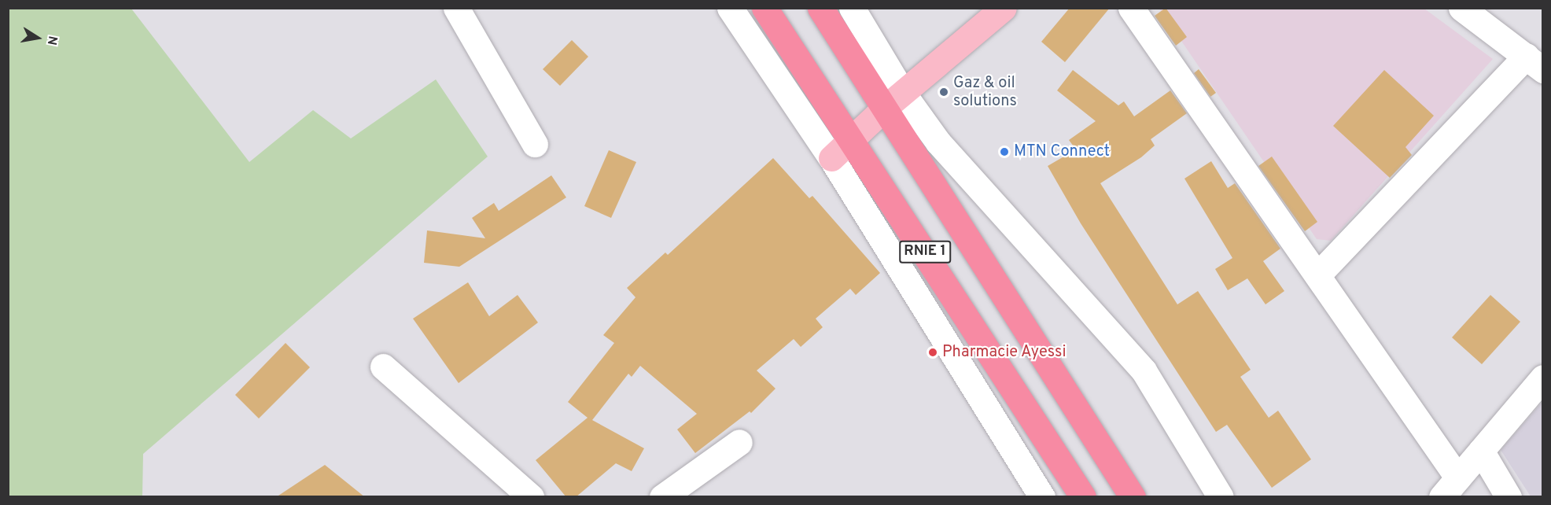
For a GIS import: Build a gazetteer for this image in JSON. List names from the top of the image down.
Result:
{
  "streets": {
    "highway": ["RNIE 1"]
  },
  "places": ["Gaz & oil solutions", "MTN Connect", "Pharmacie Ayessi"],
  "north": "right"
}
